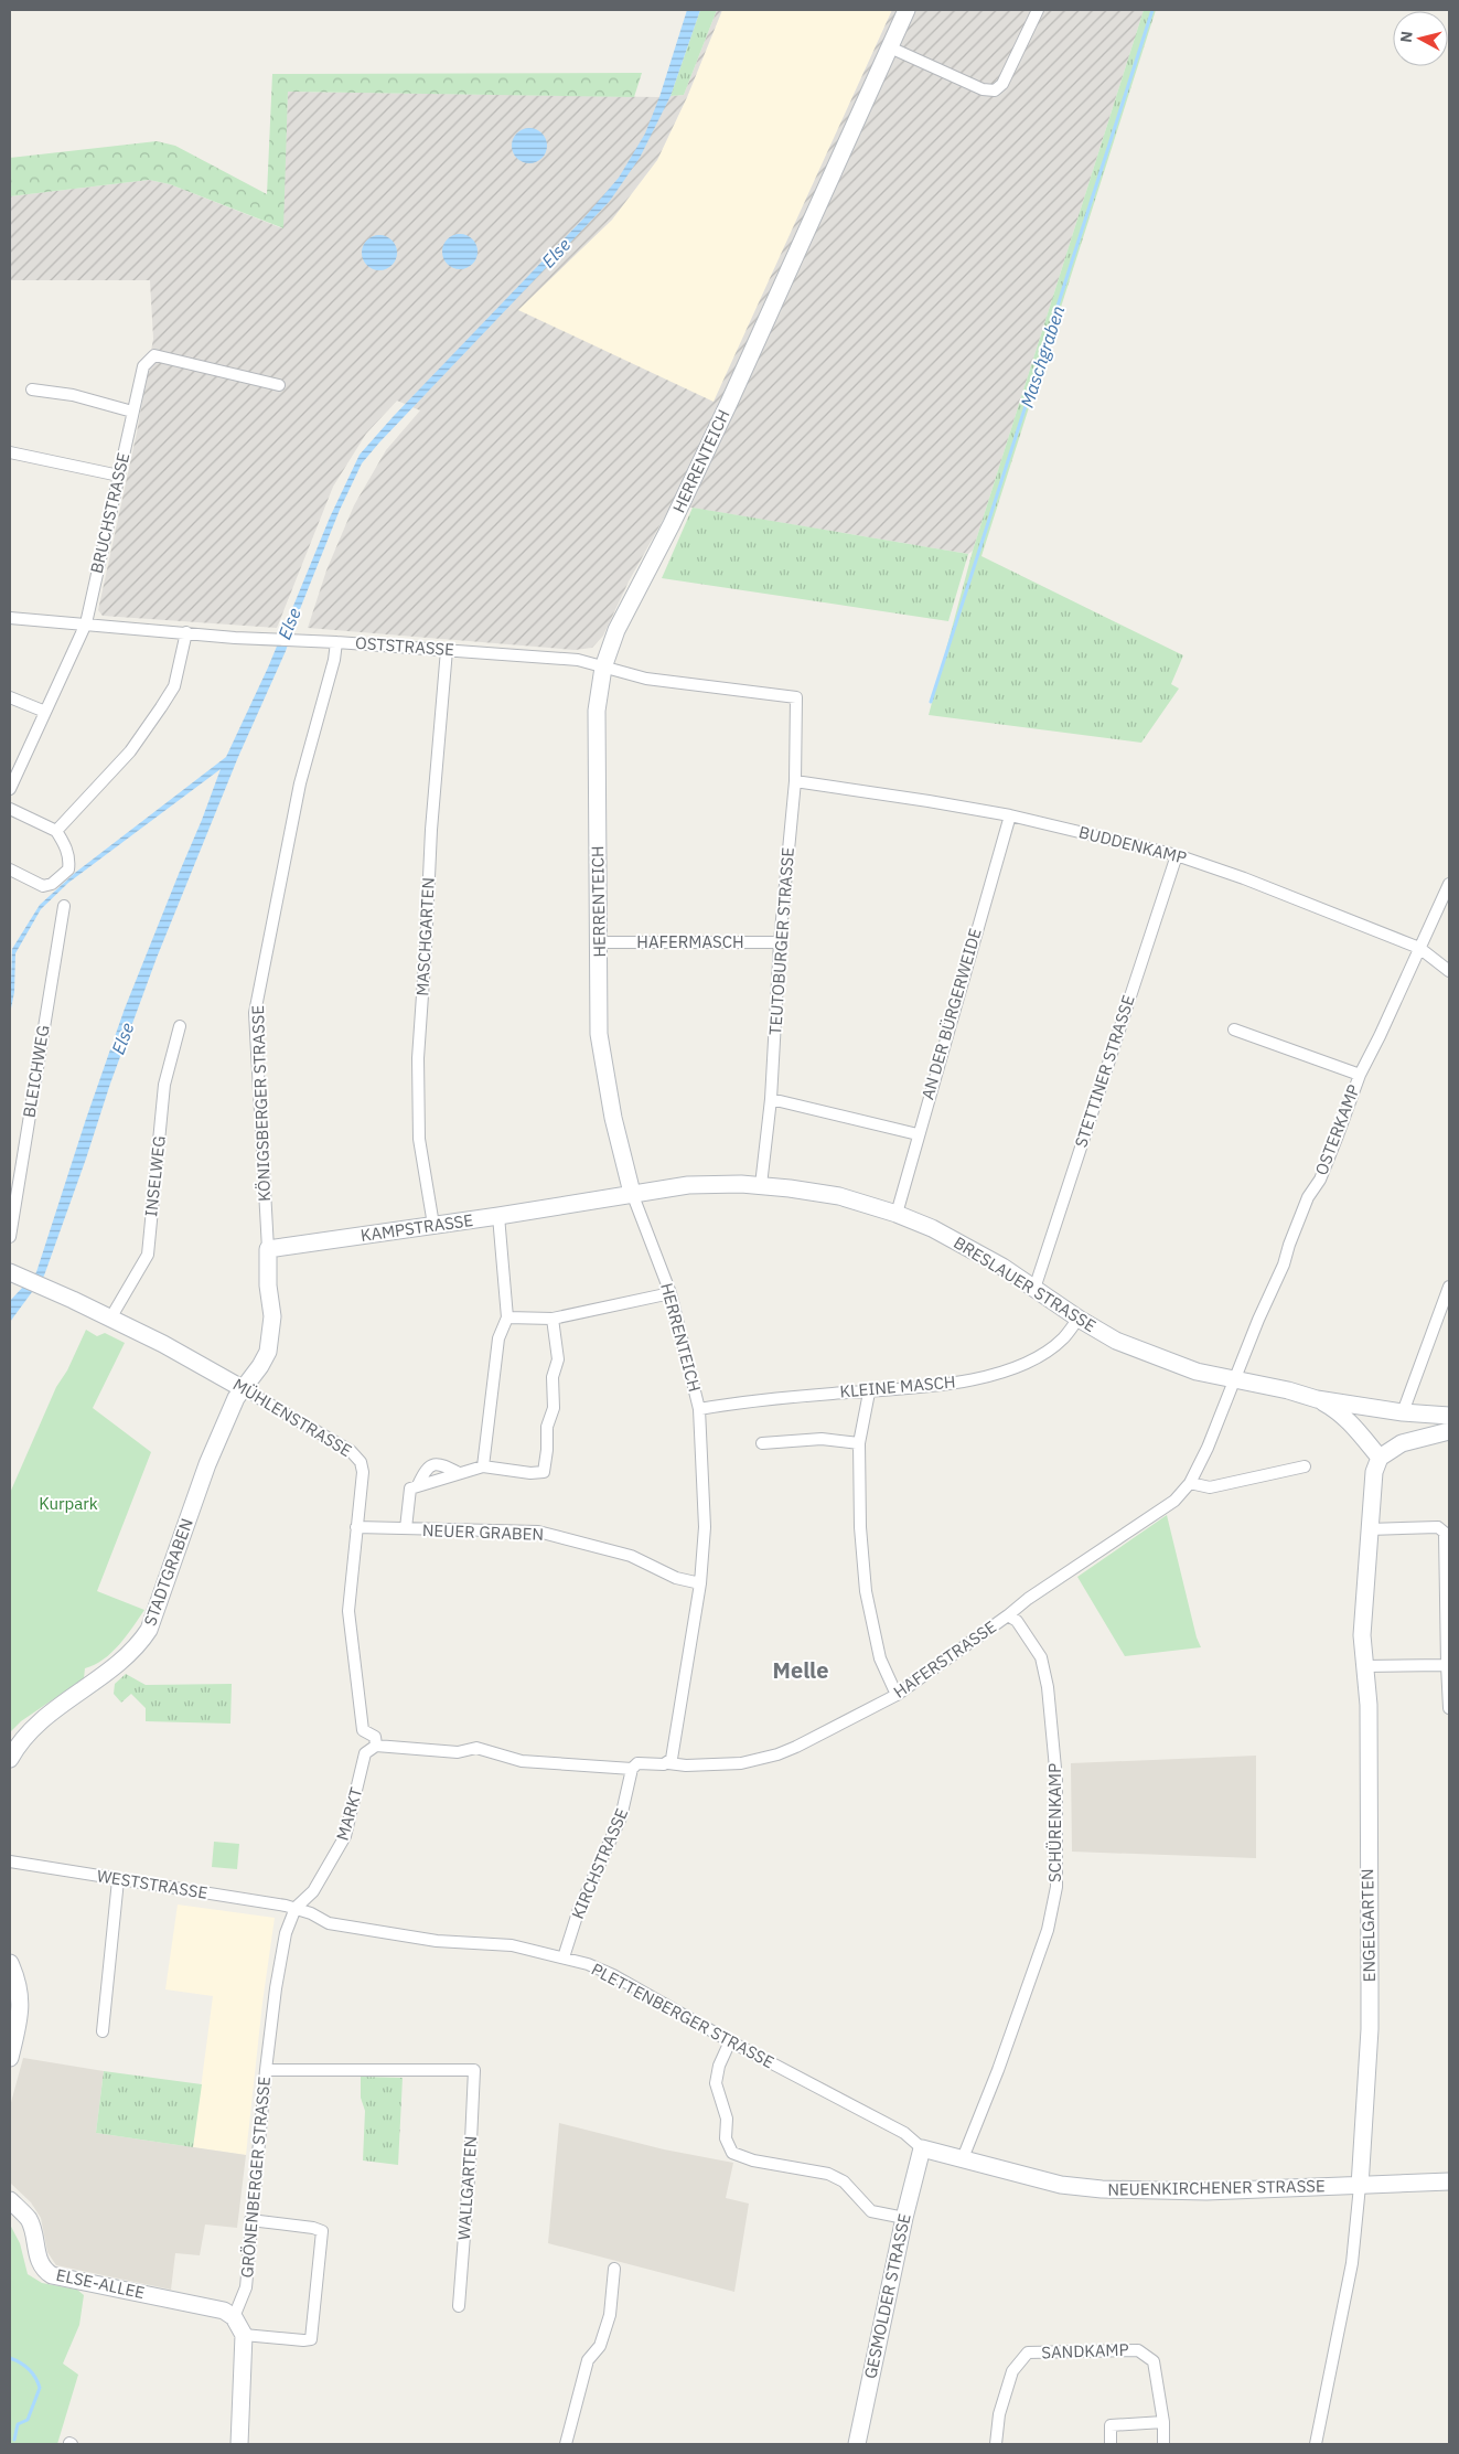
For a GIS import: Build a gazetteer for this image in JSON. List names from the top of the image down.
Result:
{
  "streets": {
    "street": [
      "HERRENTEICH",
      "BRUCHSTRASSE",
      "OSTSTRASSE",
      "BUDDENKAMP",
      "MASCHGARTEN",
      "TEUTOBURGER STRASSE",
      "HAFERMASCH",
      "AN DER BÜRGERWEIDE",
      "BLEICHWEG",
      "STETTINER STRASSE",
      "KÖNIGSBERGER STRASSE",
      "OSTERKAMP",
      "INSELWEG",
      "KAMPSTRASSE",
      "BRESLAUER STRASSE",
      "KLEINE MASCH",
      "MÜHLENSTRASSE",
      "NEUER GRABEN",
      "STADTGRABEN",
      "HAFERSTRASSE",
      "MARKT",
      "SCHÜRENKAMP",
      "KIRCHSTRASSE",
      "WESTSTRASSE",
      "ENGELGARTEN",
      "PLETTENBERGER STRASSE",
      "GRÖNENBERGER STRASSE",
      "WALLGARTEN",
      "NEUENKIRCHENER STRASSE",
      "ELSE-ALLEE",
      "GESMOLDER STRASSE",
      "SANDKAMP"
    ]
  },
  "crossings": [
    ["HERRENTEICH", "OSTSTRASSE"],
    ["HERRENTEICH", "HAFERMASCH"],
    ["HERRENTEICH", "BRESLAUER STRASSE"],
    ["HERRENTEICH", "KLEINE MASCH"],
    ["HERRENTEICH", "NEUER GRABEN"],
    ["HERRENTEICH", "HAFERSTRASSE"],
    ["BRUCHSTRASSE", "OSTSTRASSE"],
    ["OSTSTRASSE", "MASCHGARTEN"],
    ["OSTSTRASSE", "TEUTOBURGER STRASSE"],
    ["OSTSTRASSE", "KÖNIGSBERGER STRASSE"],
    ["BUDDENKAMP", "TEUTOBURGER STRASSE"],
    ["BUDDENKAMP", "AN DER BÜRGERWEIDE"],
    ["BUDDENKAMP", "STETTINER STRASSE"],
    ["BUDDENKAMP", "OSTERKAMP"],
    ["MASCHGARTEN", "KAMPSTRASSE"],
    ["TEUTOBURGER STRASSE", "HAFERMASCH"],
    ["TEUTOBURGER STRASSE", "BRESLAUER STRASSE"],
    ["AN DER BÜRGERWEIDE", "BRESLAUER STRASSE"],
    ["STETTINER STRASSE", "BRESLAUER STRASSE"],
    ["KÖNIGSBERGER STRASSE", "KAMPSTRASSE"],
    ["KÖNIGSBERGER STRASSE", "MÜHLENSTRASSE"],
    ["KÖNIGSBERGER STRASSE", "STADTGRABEN"],
    ["OSTERKAMP", "BRESLAUER STRASSE"],
    ["OSTERKAMP", "HAFERSTRASSE"],
    ["INSELWEG", "MÜHLENSTRASSE"],
    ["KAMPSTRASSE", "BRESLAUER STRASSE"],
    ["BRESLAUER STRASSE", "KLEINE MASCH"],
    ["BRESLAUER STRASSE", "HAFERSTRASSE"],
    ["BRESLAUER STRASSE", "ENGELGARTEN"],
    ["MÜHLENSTRASSE", "NEUER GRABEN"],
    ["MÜHLENSTRASSE", "STADTGRABEN"],
    ["MÜHLENSTRASSE", "MARKT"],
    ["HAFERSTRASSE", "SCHÜRENKAMP"],
    ["MARKT", "WESTSTRASSE"],
    ["MARKT", "PLETTENBERGER STRASSE"],
    ["MARKT", "GRÖNENBERGER STRASSE"],
    ["SCHÜRENKAMP", "NEUENKIRCHENER STRASSE"],
    ["KIRCHSTRASSE", "PLETTENBERGER STRASSE"],
    ["WESTSTRASSE", "PLETTENBERGER STRASSE"],
    ["WESTSTRASSE", "GRÖNENBERGER STRASSE"],
    ["ENGELGARTEN", "NEUENKIRCHENER STRASSE"],
    ["PLETTENBERGER STRASSE", "GRÖNENBERGER STRASSE"],
    ["PLETTENBERGER STRASSE", "NEUENKIRCHENER STRASSE"],
    ["PLETTENBERGER STRASSE", "GESMOLDER STRASSE"],
    ["GRÖNENBERGER STRASSE", "WALLGARTEN"],
    ["GRÖNENBERGER STRASSE", "ELSE-ALLEE"],
    ["NEUENKIRCHENER STRASSE", "GESMOLDER STRASSE"]
  ],
  "districts": ["Melle"],
  "water": ["Else", "Maschgraben"],
  "parks": ["Kurpark"],
  "north": "left"
}
